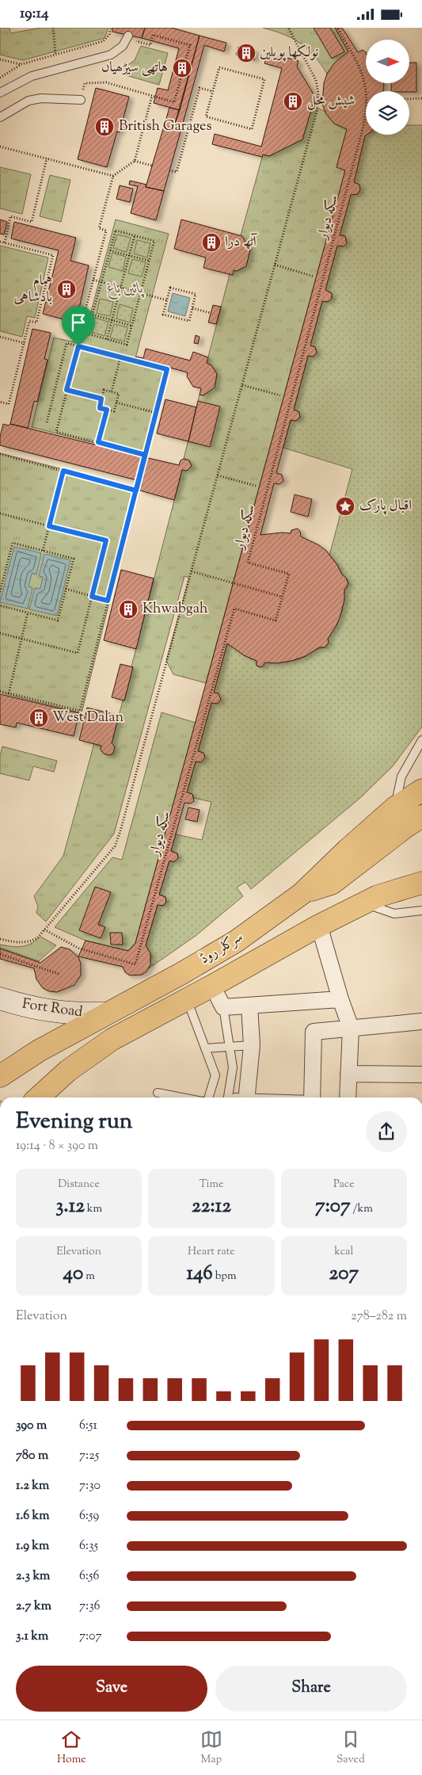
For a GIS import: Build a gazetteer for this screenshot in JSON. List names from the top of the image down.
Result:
{
  "streets": {
    "main road": ["سرکلر روڈ"],
    "street": ["Fort Road"],
    "path": ["سکه دیوار"]
  },
  "crossings": [
    ["سرکلر روڈ", "Fort Road"]
  ],
  "parks": ["پائیں باغ"],
  "places": {
    "building": [
      "نولکھا پویلین",
      "ہاتھی سیڑھیاں",
      "شیش محل",
      "British Garages",
      "آٹھ درا",
      "ہمام بادشاہی",
      "Khwabgah",
      "West Dalan"
    ],
    "place": ["اقبال پارک"]
  },
  "north": "right",
  "page": {
    "status": "19:14",
    "heading": ["Evening run", "19:14 · 8 × 390 m"],
    "stats": [
      ["Distance", "3.12 km"],
      ["Time", "22:12"],
      ["Pace", "7:07 /km"],
      ["Elevation", "40 m"],
      ["Heart rate", "146 bpm"],
      ["kcal", "207"]
    ],
    "chart": ["Elevation", "278–282 m"],
    "list": [
      {
        "name": "390 m",
        "note": "6:51"
      },
      {
        "name": "780 m",
        "note": "7:25"
      },
      {
        "name": "1.2 km",
        "note": "7:30"
      },
      {
        "name": "1.6 km",
        "note": "6:59"
      },
      {
        "name": "1.9 km",
        "note": "6:35"
      },
      {
        "name": "2.3 km",
        "note": "6:56"
      },
      {
        "name": "2.7 km",
        "note": "7:36"
      },
      {
        "name": "3.1 km",
        "note": "7:07"
      }
    ],
    "buttons": ["Save", "Share"],
    "tabs": ["Home", "Map", "Saved"]
  }
}
